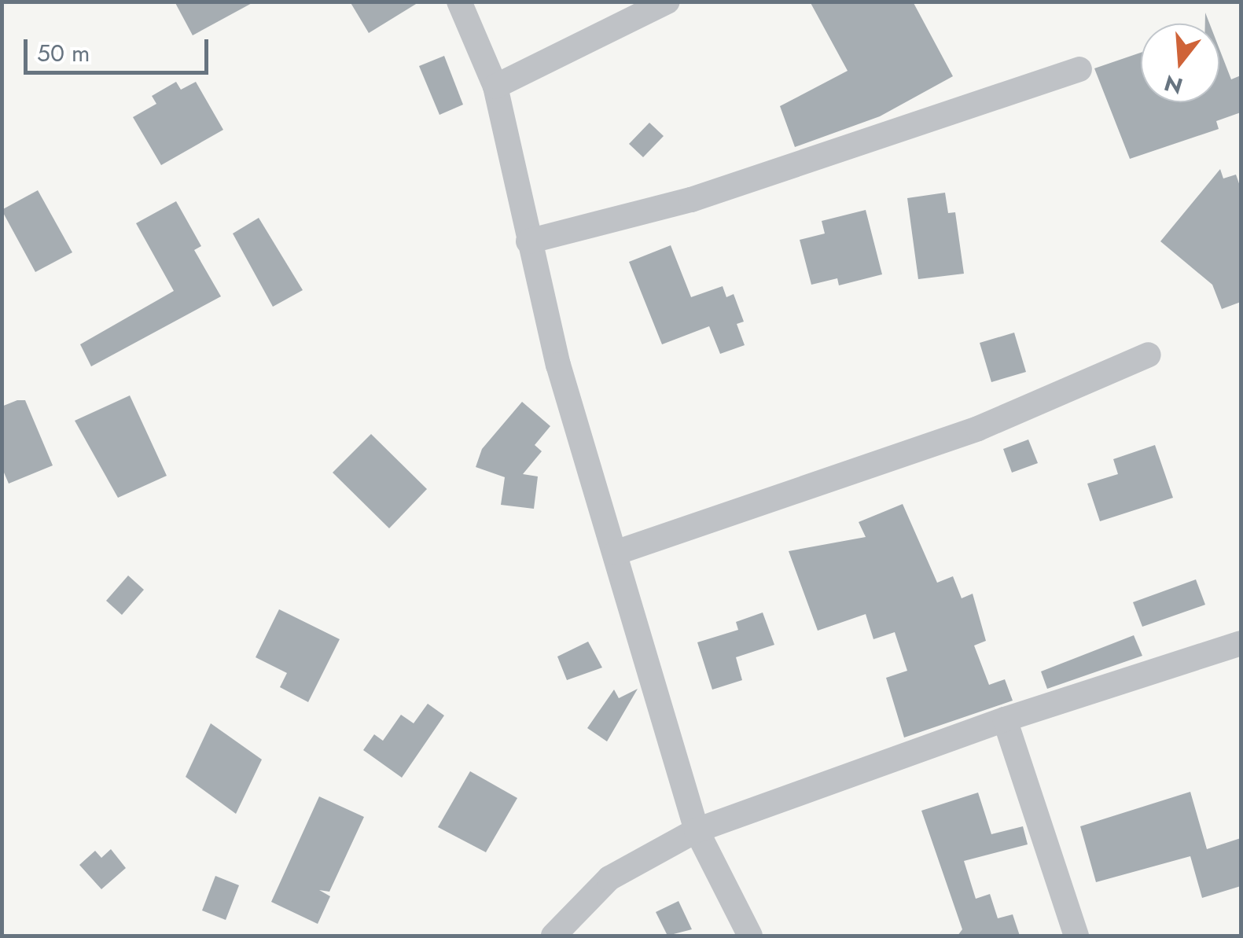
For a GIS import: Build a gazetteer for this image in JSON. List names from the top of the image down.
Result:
{
  "scale_bar": "50 m",
  "north": "bottom"
}
